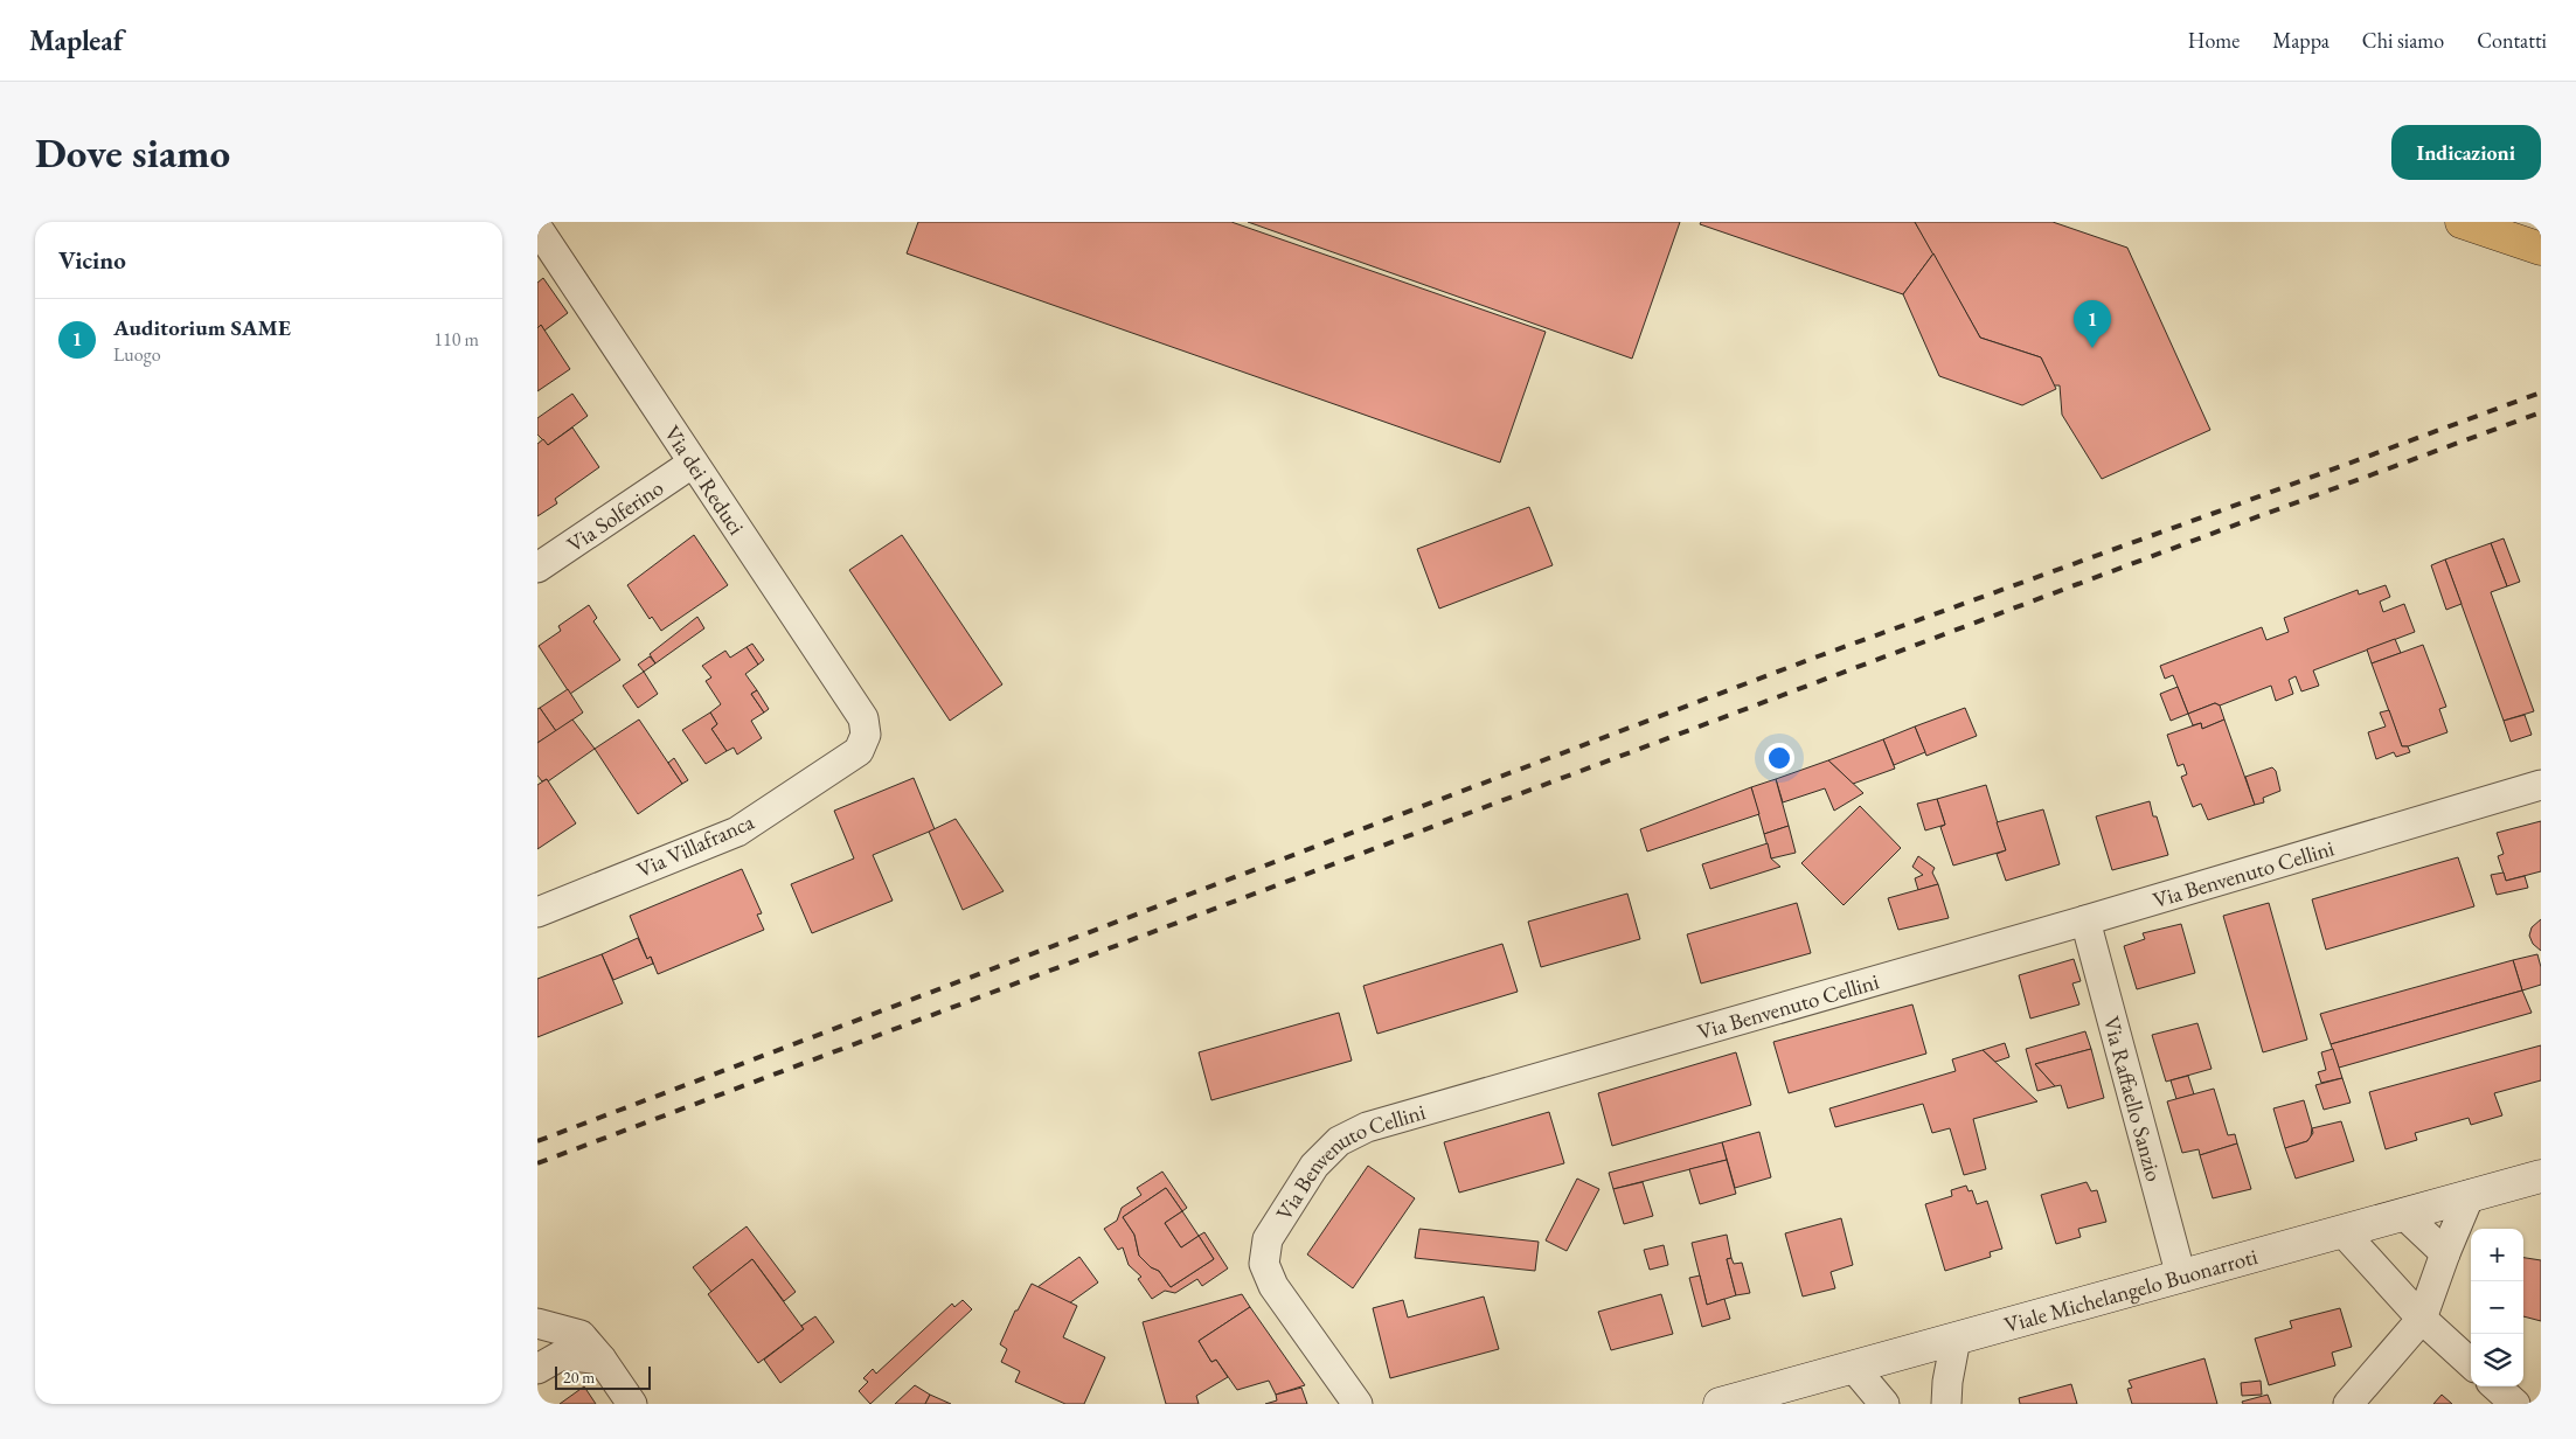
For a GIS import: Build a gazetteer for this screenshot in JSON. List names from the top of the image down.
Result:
{
  "streets": {
    "main road": ["Viale Michelangelo Buonarroti"],
    "street": [
      "Via dei Reduci",
      "Via Solferino",
      "Via Villafranca",
      "Via Benvenuto Cellini",
      "Via Raffaello Sanzio"
    ]
  },
  "crossings": [
    ["Via dei Reduci", "Via Solferino"],
    ["Via dei Reduci", "Via Villafranca"],
    ["Via Benvenuto Cellini", "Via Raffaello Sanzio"],
    ["Via Raffaello Sanzio", "Viale Michelangelo Buonarroti"]
  ],
  "scale_bar": "20 m",
  "page": {
    "header": "Mapleaf",
    "nav": [
      "Home",
      "Mappa",
      "Chi siamo",
      "Contatti"
    ],
    "buttons": "Indicazioni",
    "title": "Dove siamo",
    "heading": "Vicino",
    "list": [
      {
        "mark": "1",
        "name": "Auditorium SAME",
        "note": "Luogo",
        "value": "110 m"
      }
    ],
    "pins": "1",
    "map_buttons": ["+", "−"],
    "scale": "20 m"
  }
}
